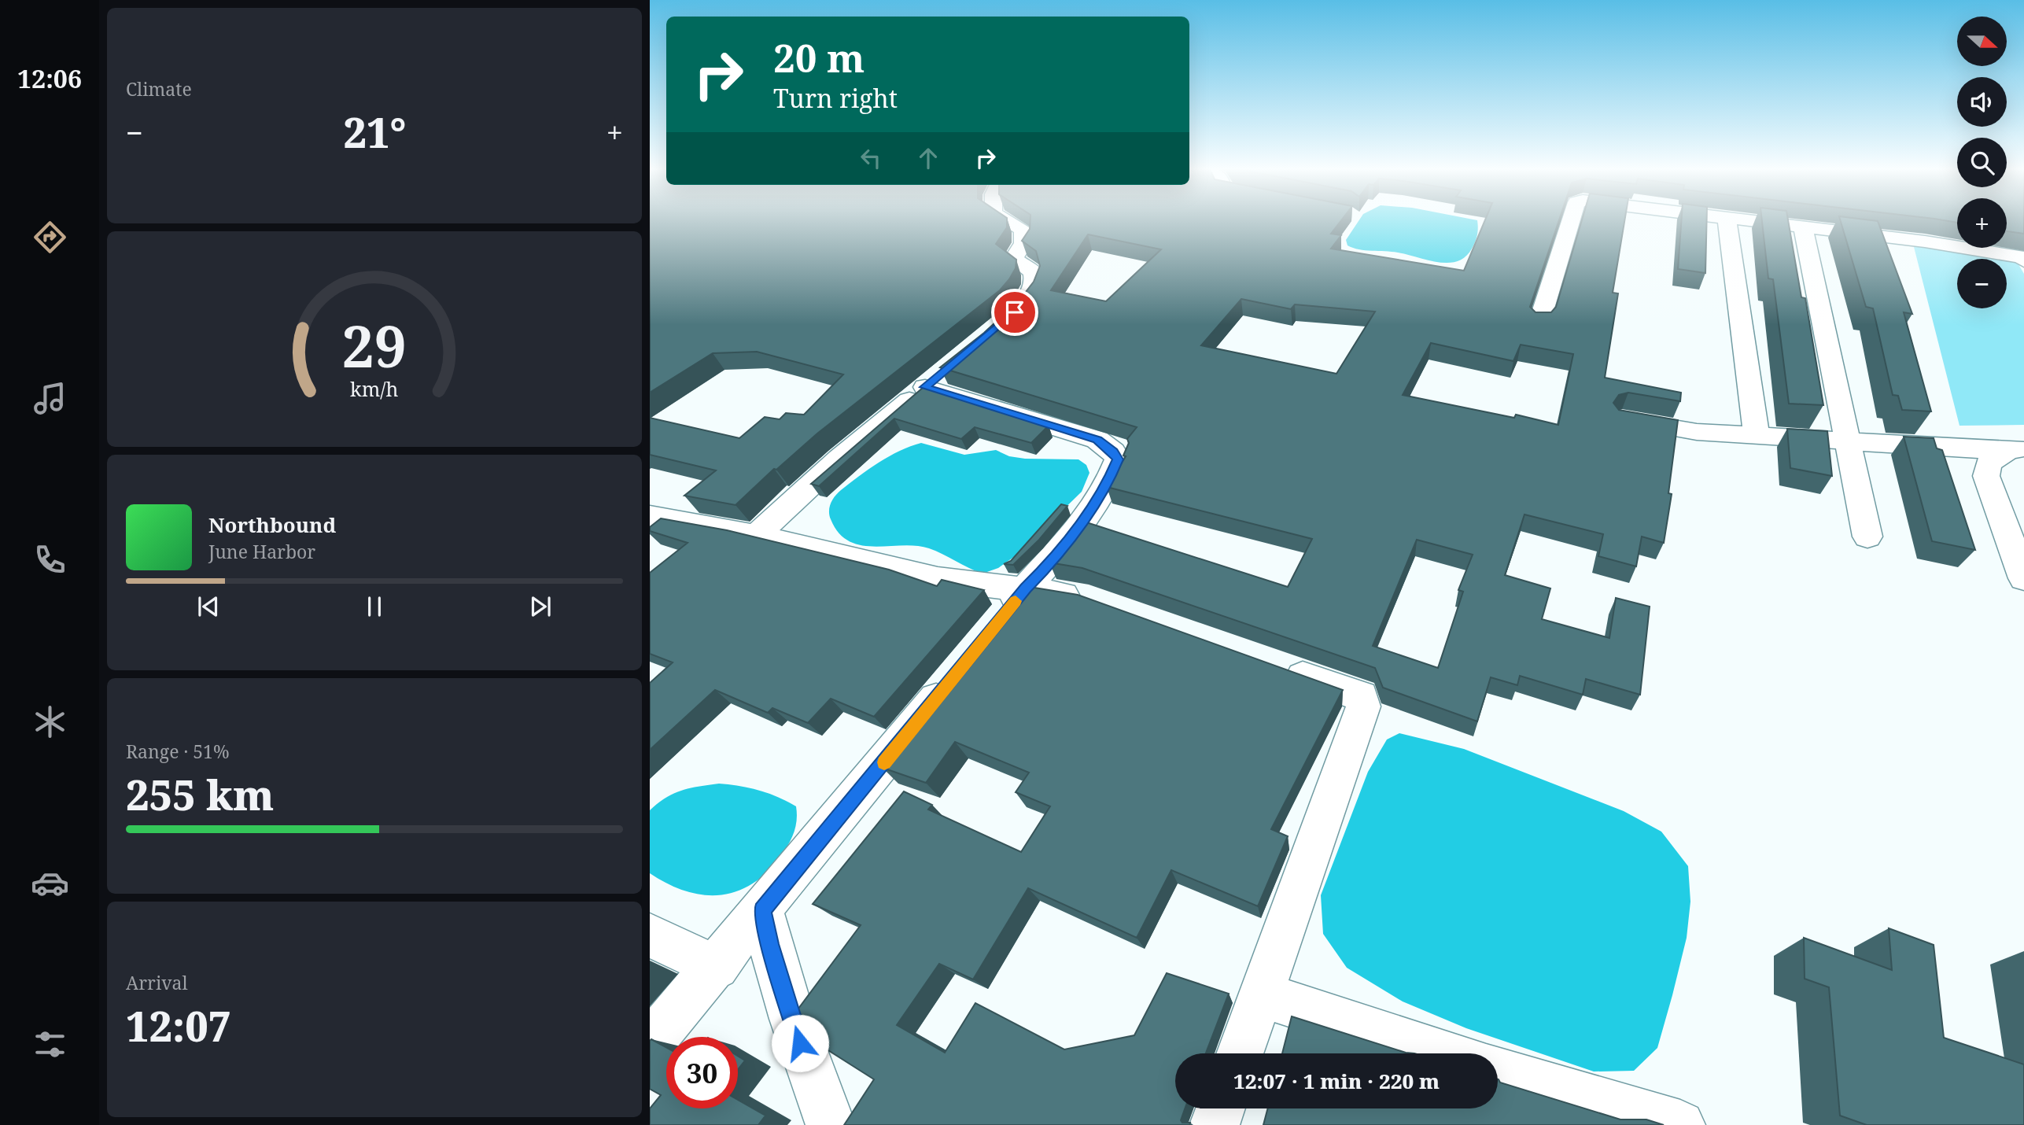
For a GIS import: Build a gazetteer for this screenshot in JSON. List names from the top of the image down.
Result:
{
  "north": "right",
  "page": {
    "tabs": "12:06",
    "tile": [
      "Climate",
      ["Range · 51%", "255 km"],
      ["Arrival", "12:07"]
    ],
    "map_buttons": ["+", "−"],
    "turn": ["20 m", "Turn right"],
    "heat": ["−", "21°", "+"],
    "song": ["Northbound", "June Harbor"],
    "limit": "30",
    "trip": "12:07 · 1 min · 220 m",
    "gauge": ["29", "km/h"]
  }
}
